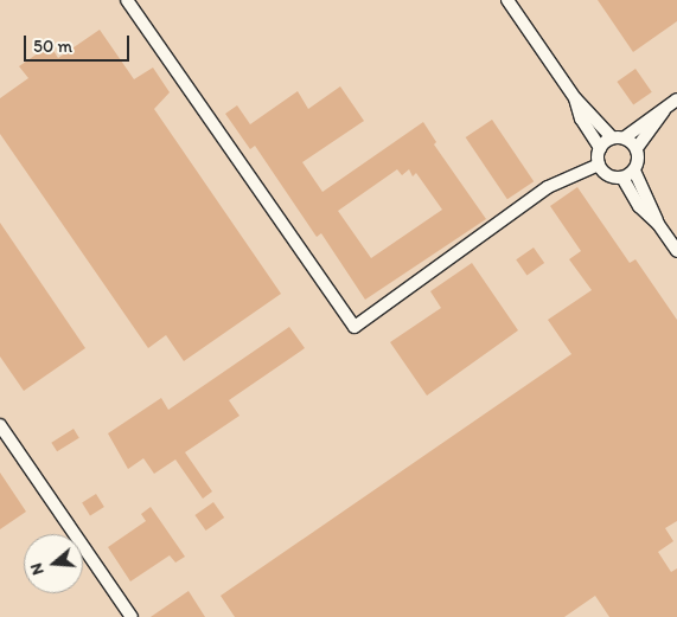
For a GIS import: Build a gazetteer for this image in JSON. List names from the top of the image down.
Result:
{
  "scale_bar": "50 m",
  "north": "left"
}
